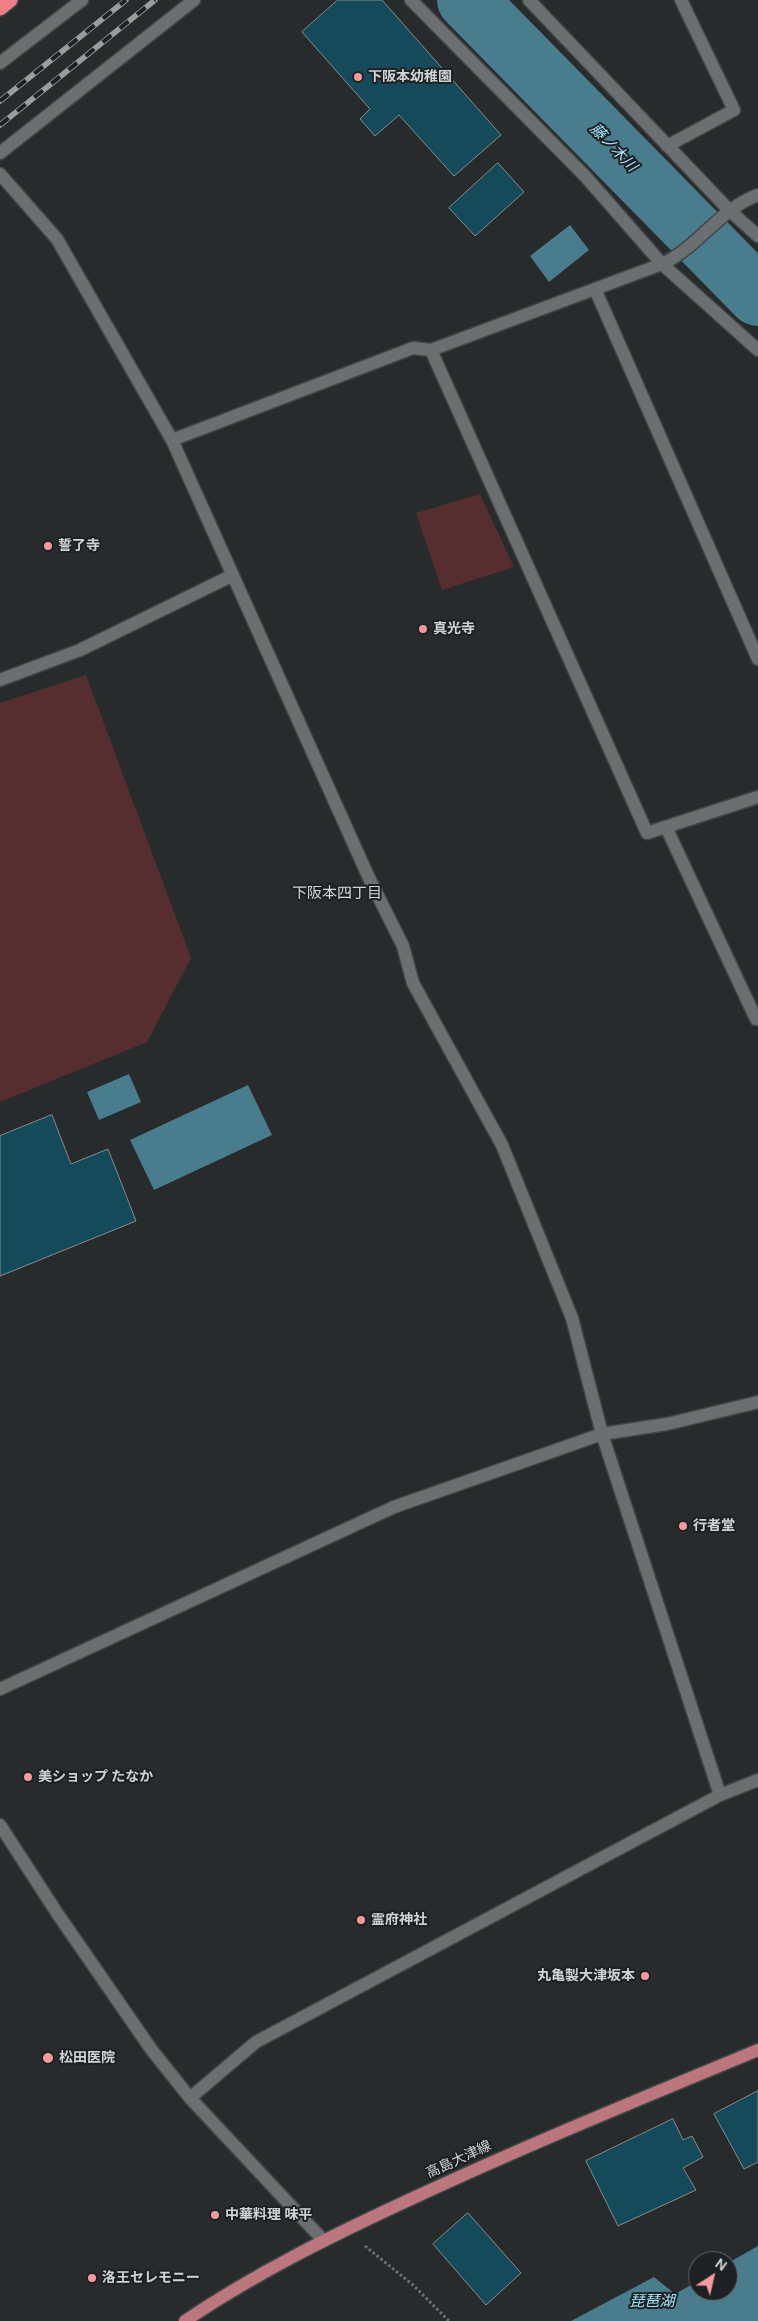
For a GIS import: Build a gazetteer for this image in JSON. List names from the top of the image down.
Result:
{
  "streets": {
    "main road": ["高島大津線"]
  },
  "districts": ["下阪本四丁目"],
  "water": ["藤ノ木川", "琵琶湖"],
  "places": [
    "下阪本幼稚園",
    "誓了寺",
    "真光寺",
    "行者堂",
    "美ショップ たなか",
    "霊府神社",
    "丸亀製大津坂本",
    "松田医院",
    "中華料理 味平",
    "洛王セレモニー"
  ],
  "north": "top right"
}
